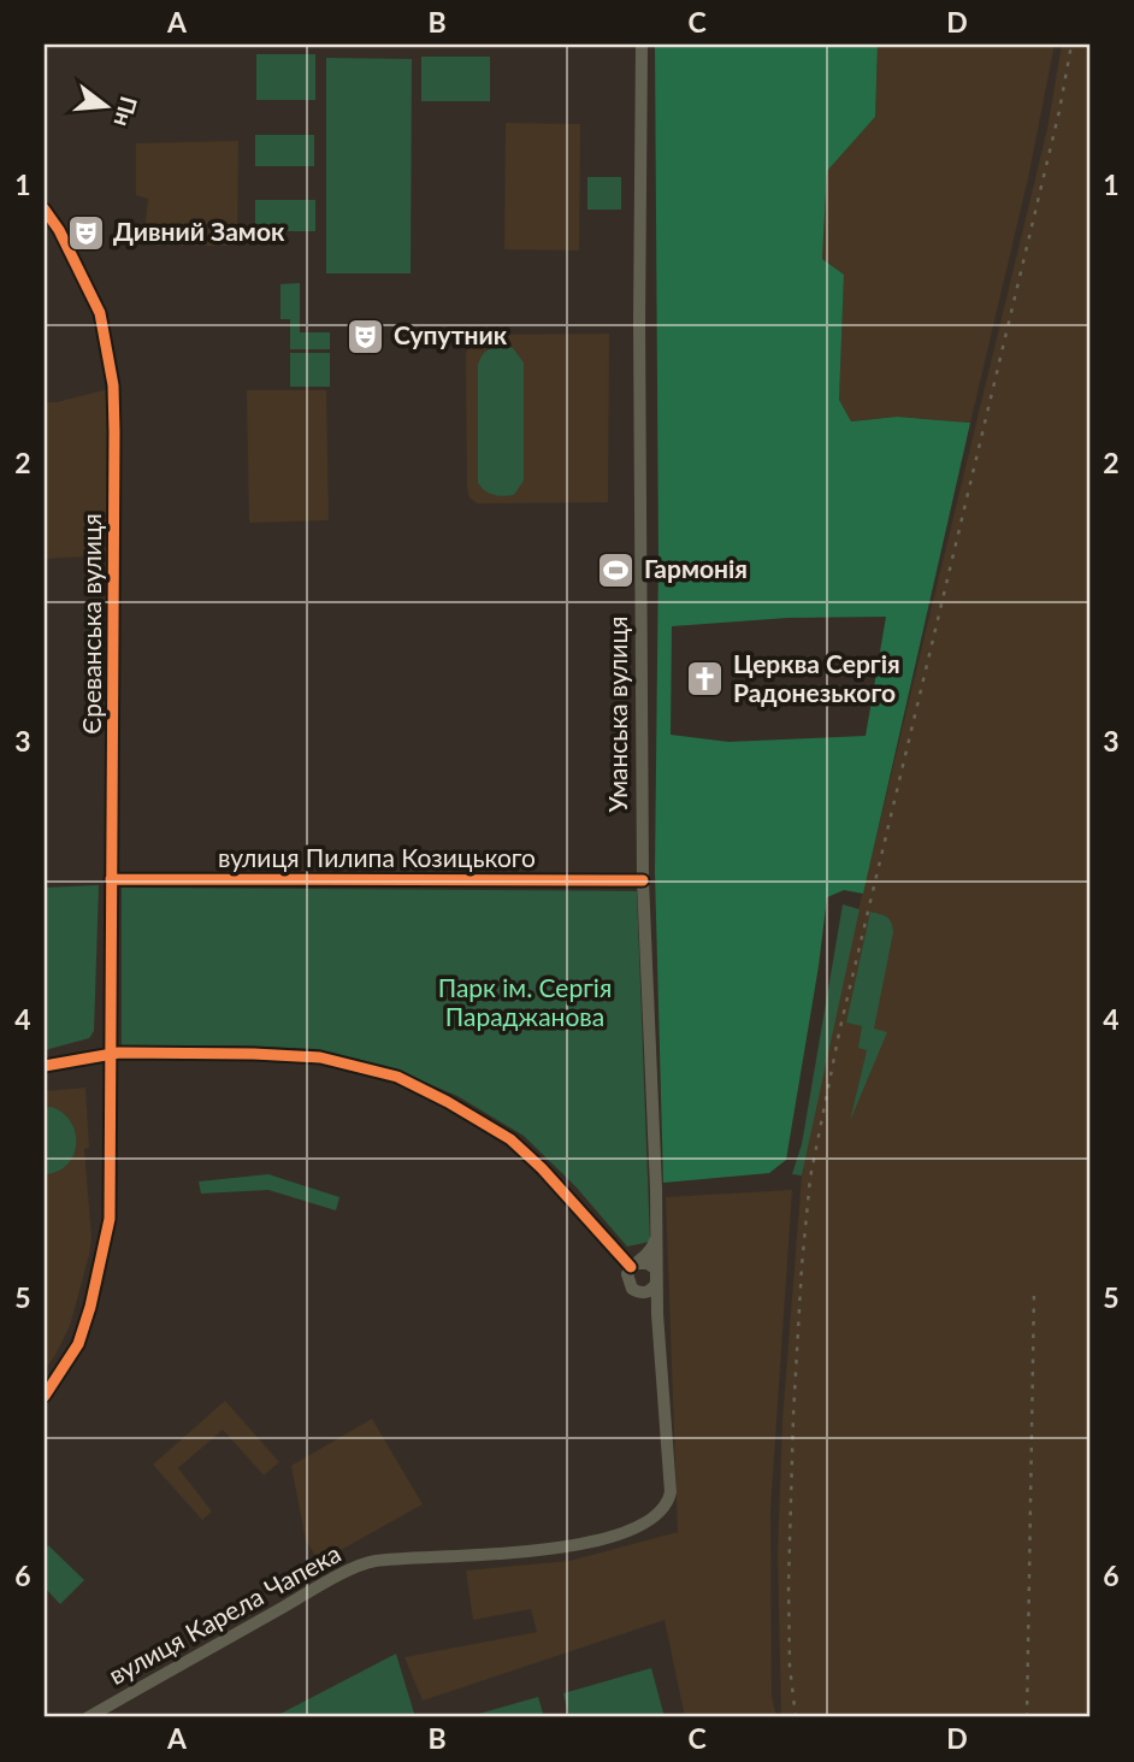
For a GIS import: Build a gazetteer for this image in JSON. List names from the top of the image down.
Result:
{
  "streets": {
    "street": [
      "Єреванська вулиця",
      "Уманська вулиця",
      "вулиця Пилипа Козицького",
      "вулиця Карела Чапека"
    ]
  },
  "crossings": [
    ["Єреванська вулиця", "вулиця Пилипа Козицького"],
    ["Уманська вулиця", "вулиця Пилипа Козицького"],
    ["Уманська вулиця", "вулиця Карела Чапека"]
  ],
  "parks": ["Парк ім. Сергія Параджанова"],
  "places": {
    "theatre": ["Дивний Замок", "Супутник"],
    "sports": ["Гармонія"],
    "church": ["Церква Сергія Радонезького"]
  },
  "north": "right",
  "grid": {
    "columns": [
      "A",
      "B",
      "C",
      "D"
    ],
    "rows": [
      "1",
      "2",
      "3",
      "4",
      "5",
      "6"
    ]
  }
}
